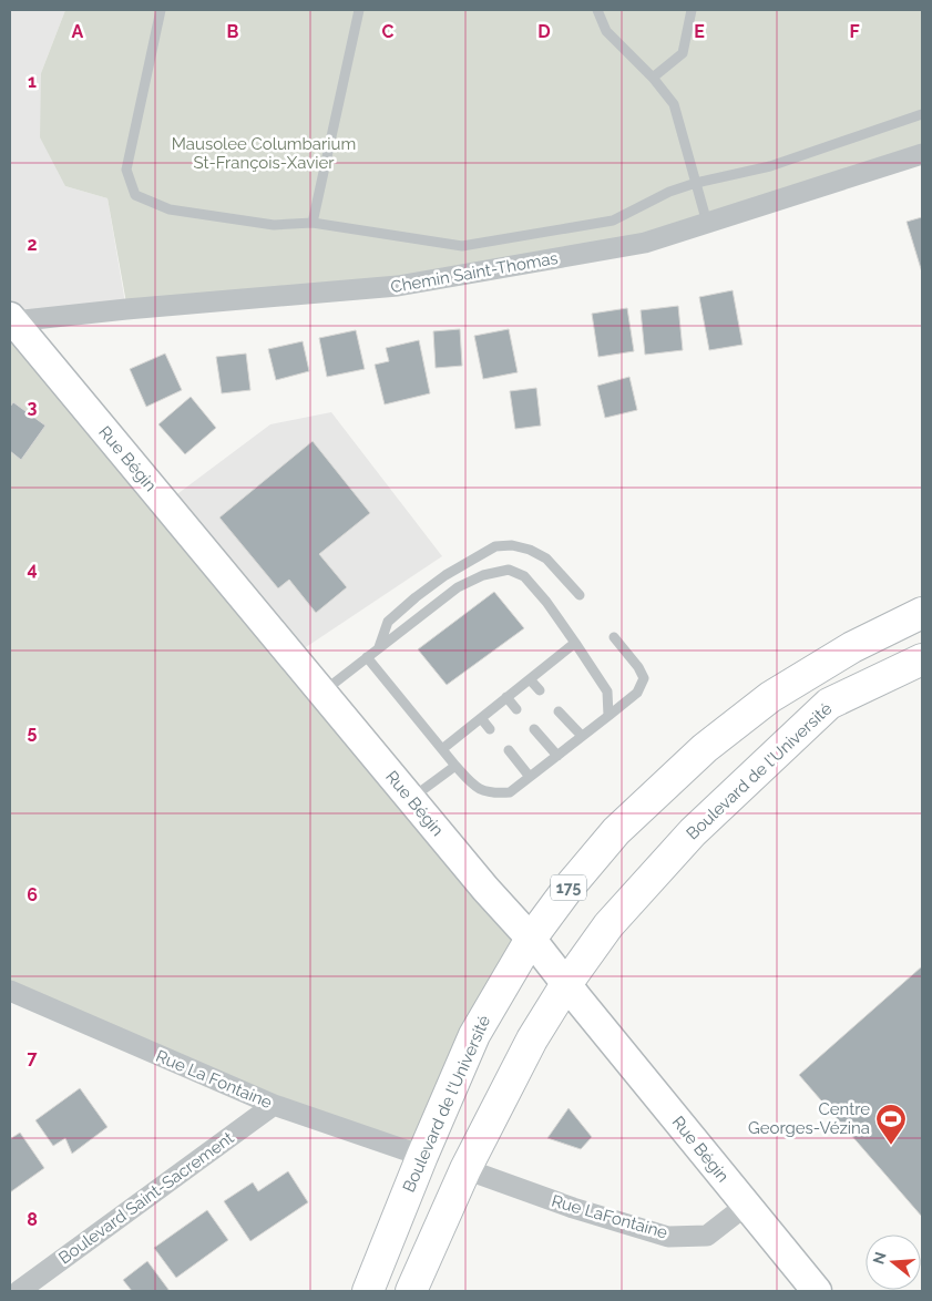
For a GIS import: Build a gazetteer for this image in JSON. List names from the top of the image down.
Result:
{
  "streets": {
    "main road": ["Boulevard de l'Université", "175"],
    "street": [
      "Chemin Saint-Thomas",
      "Rue Bégin",
      "Rue La Fontaine",
      "Boulevard Saint-Sacrement",
      "Rue LaFontaine"
    ]
  },
  "crossings": [
    ["Chemin Saint-Thomas", "Rue Bégin"],
    ["Rue Bégin", "Boulevard de l'Université"],
    ["Rue Bégin", "Rue LaFontaine"],
    ["Boulevard de l'Université", "Rue La Fontaine"],
    ["Boulevard de l'Université", "Rue LaFontaine"],
    ["Rue La Fontaine", "Boulevard Saint-Sacrement"]
  ],
  "parks": ["Mausolee Columbarium St-François-Xavier"],
  "places": {
    "sports": ["Centre Georges-Vézina"]
  },
  "north": "left",
  "grid": {
    "columns": [
      "A",
      "B",
      "C",
      "D",
      "E",
      "F"
    ],
    "rows": [
      "1",
      "2",
      "3",
      "4",
      "5",
      "6",
      "7",
      "8"
    ]
  }
}
